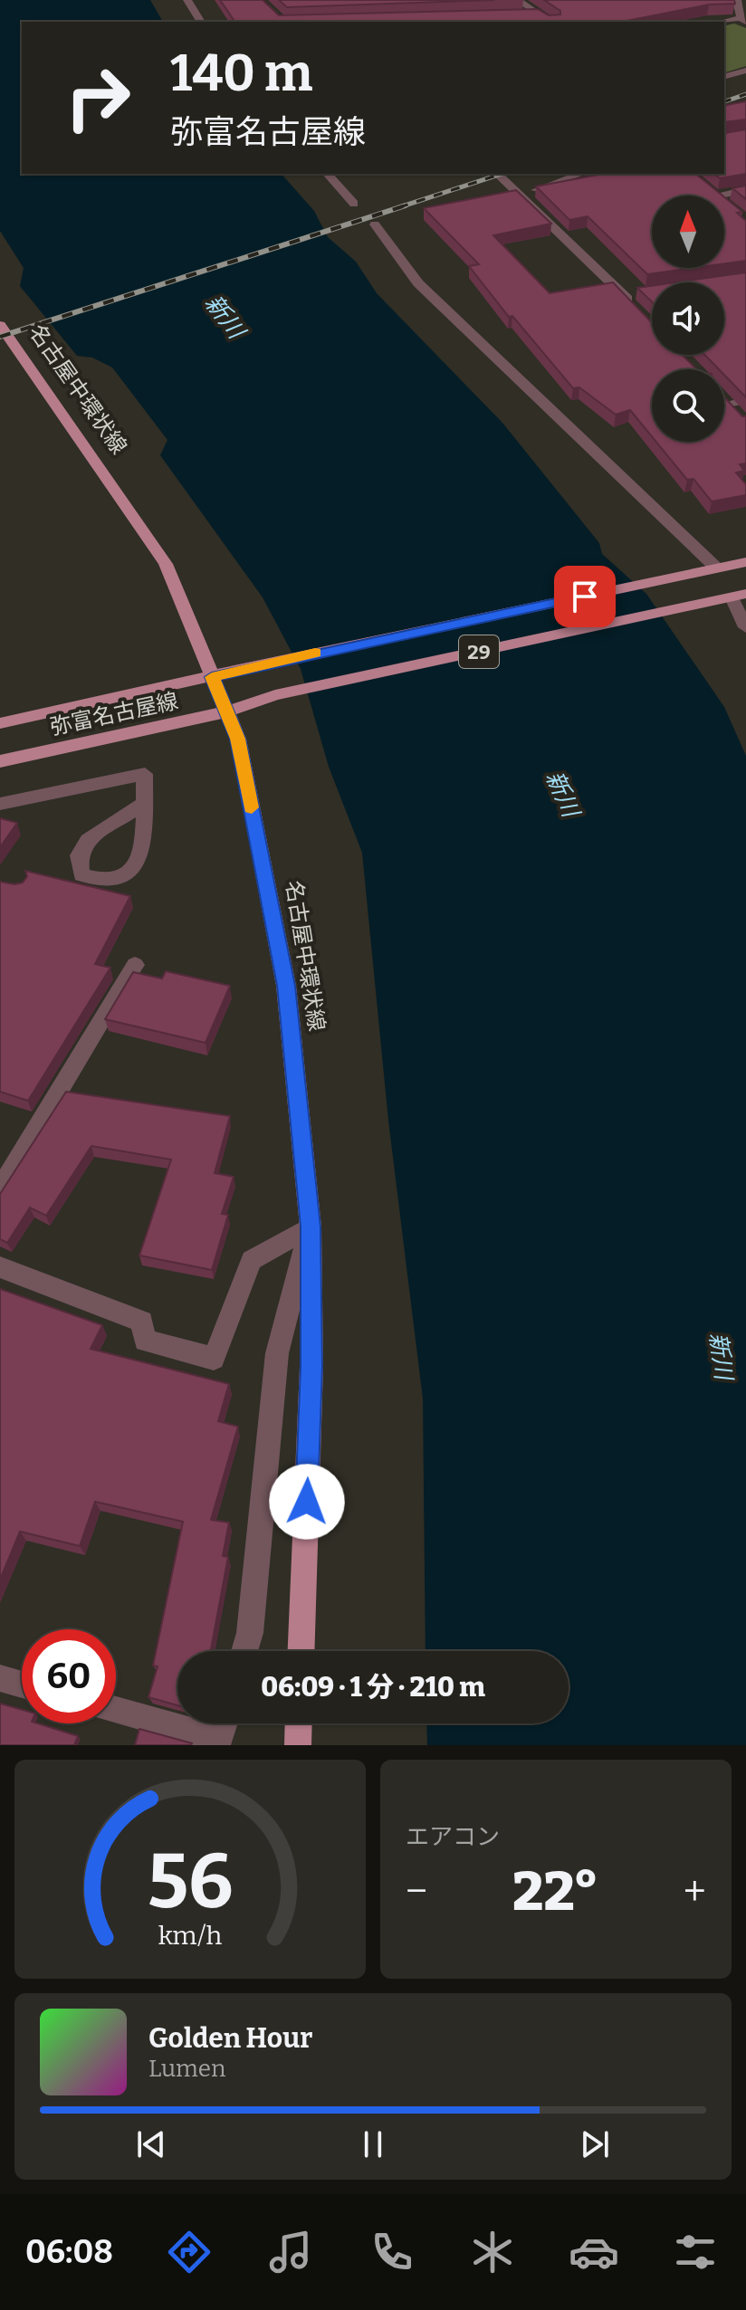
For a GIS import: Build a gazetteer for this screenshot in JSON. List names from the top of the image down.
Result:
{
  "streets": {
    "main road": ["名古屋中環状線", "29", "弥富名古屋線"]
  },
  "crossings": [
    ["名古屋中環状線", "弥富名古屋線"]
  ],
  "water": ["新川"],
  "north": "top",
  "page": {
    "turn": ["140 m", "弥富名古屋線"],
    "limit": "60",
    "trip": "06:09 · 1 分 · 210 m",
    "tile": "エアコン",
    "heat": ["−", "22°", "+"],
    "song": ["Golden Hour", "Lumen"],
    "tabs": "06:08",
    "gauge": ["56", "km/h"]
  }
}
